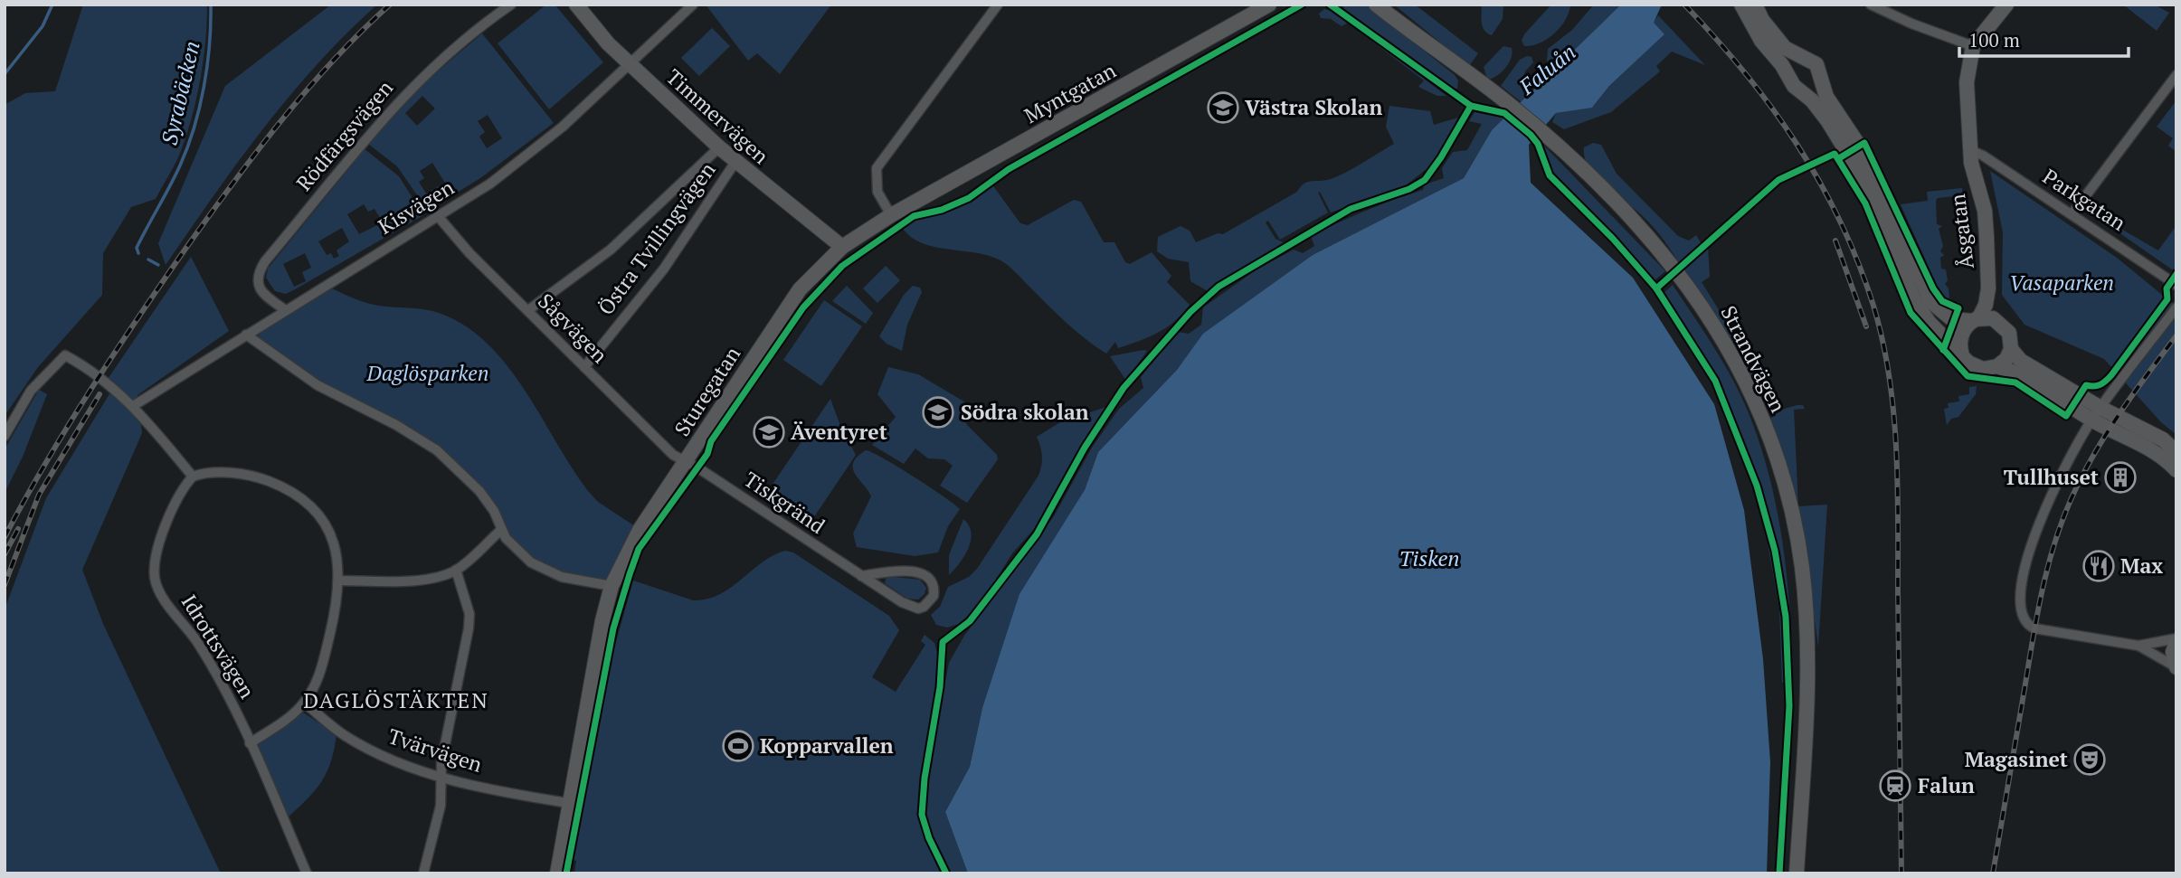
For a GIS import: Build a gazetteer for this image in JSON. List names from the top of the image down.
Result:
{
  "streets": {
    "street": [
      "Myntgatan",
      "Timmervägen",
      "Rödfärgsvägen",
      "Parkgatan",
      "Kisvägen",
      "Åsgatan",
      "Östra Tvillingvägen",
      "Sågvägen",
      "Strandvägen",
      "Sturegatan",
      "Tiskgränd",
      "Idrottsvägen",
      "Tvärvägen"
    ]
  },
  "crossings": [
    ["Myntgatan", "Sturegatan"],
    ["Timmervägen", "Kisvägen"],
    ["Timmervägen", "Östra Tvillingvägen"],
    ["Timmervägen", "Sturegatan"],
    ["Rödfärgsvägen", "Kisvägen"],
    ["Parkgatan", "Åsgatan"],
    ["Kisvägen", "Sågvägen"],
    ["Östra Tvillingvägen", "Sågvägen"],
    ["Sågvägen", "Sturegatan"],
    ["Sågvägen", "Tiskgränd"],
    ["Sturegatan", "Tiskgränd"],
    ["Sturegatan", "Tvärvägen"]
  ],
  "districts": ["DAGLÖSTÄKTEN"],
  "water": ["Faluån", "Syrabäcken", "Tisken"],
  "parks": ["Vasaparken", "Daglösparken"],
  "places": {
    "school or university": ["Västra Skolan", "Södra skolan", "Äventyret"],
    "building": ["Tullhuset"],
    "restaurant": ["Max"],
    "sports": ["Kopparvallen"],
    "theatre": ["Magasinet"],
    "station": ["Falun"]
  },
  "scale_bar": "100 m"
}
